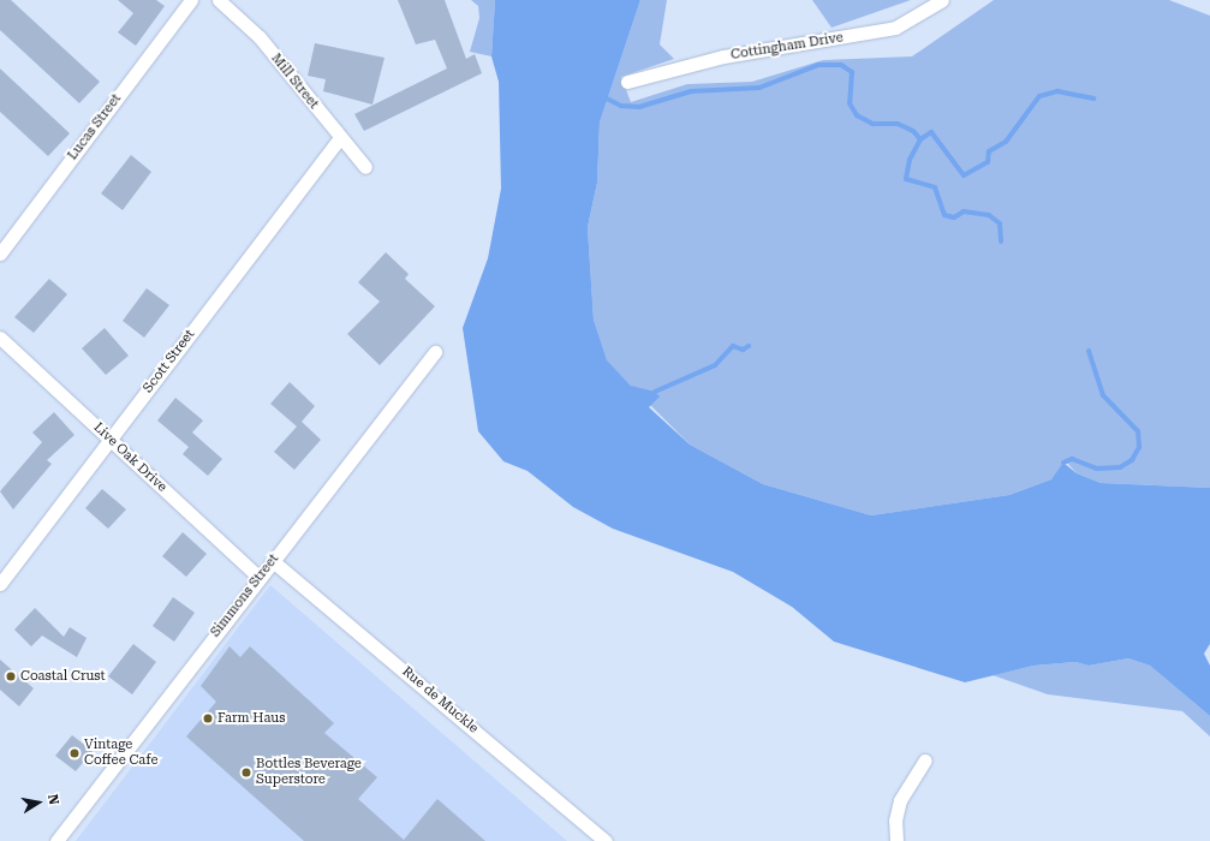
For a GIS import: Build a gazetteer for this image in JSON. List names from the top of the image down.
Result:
{
  "streets": {
    "street": [
      "Cottingham Drive",
      "Mill Street",
      "Lucas Street",
      "Scott Street",
      "Live Oak Drive",
      "Simmons Street",
      "Rue de Muckle"
    ]
  },
  "crossings": [
    ["Mill Street", "Scott Street"],
    ["Scott Street", "Live Oak Drive"],
    ["Live Oak Drive", "Simmons Street"],
    ["Simmons Street", "Rue de Muckle"]
  ],
  "places": [
    "Coastal Crust",
    "Farm Haus",
    "Vintage Coffee Cafe",
    "Bottles Beverage Superstore"
  ],
  "north": "right"
}
